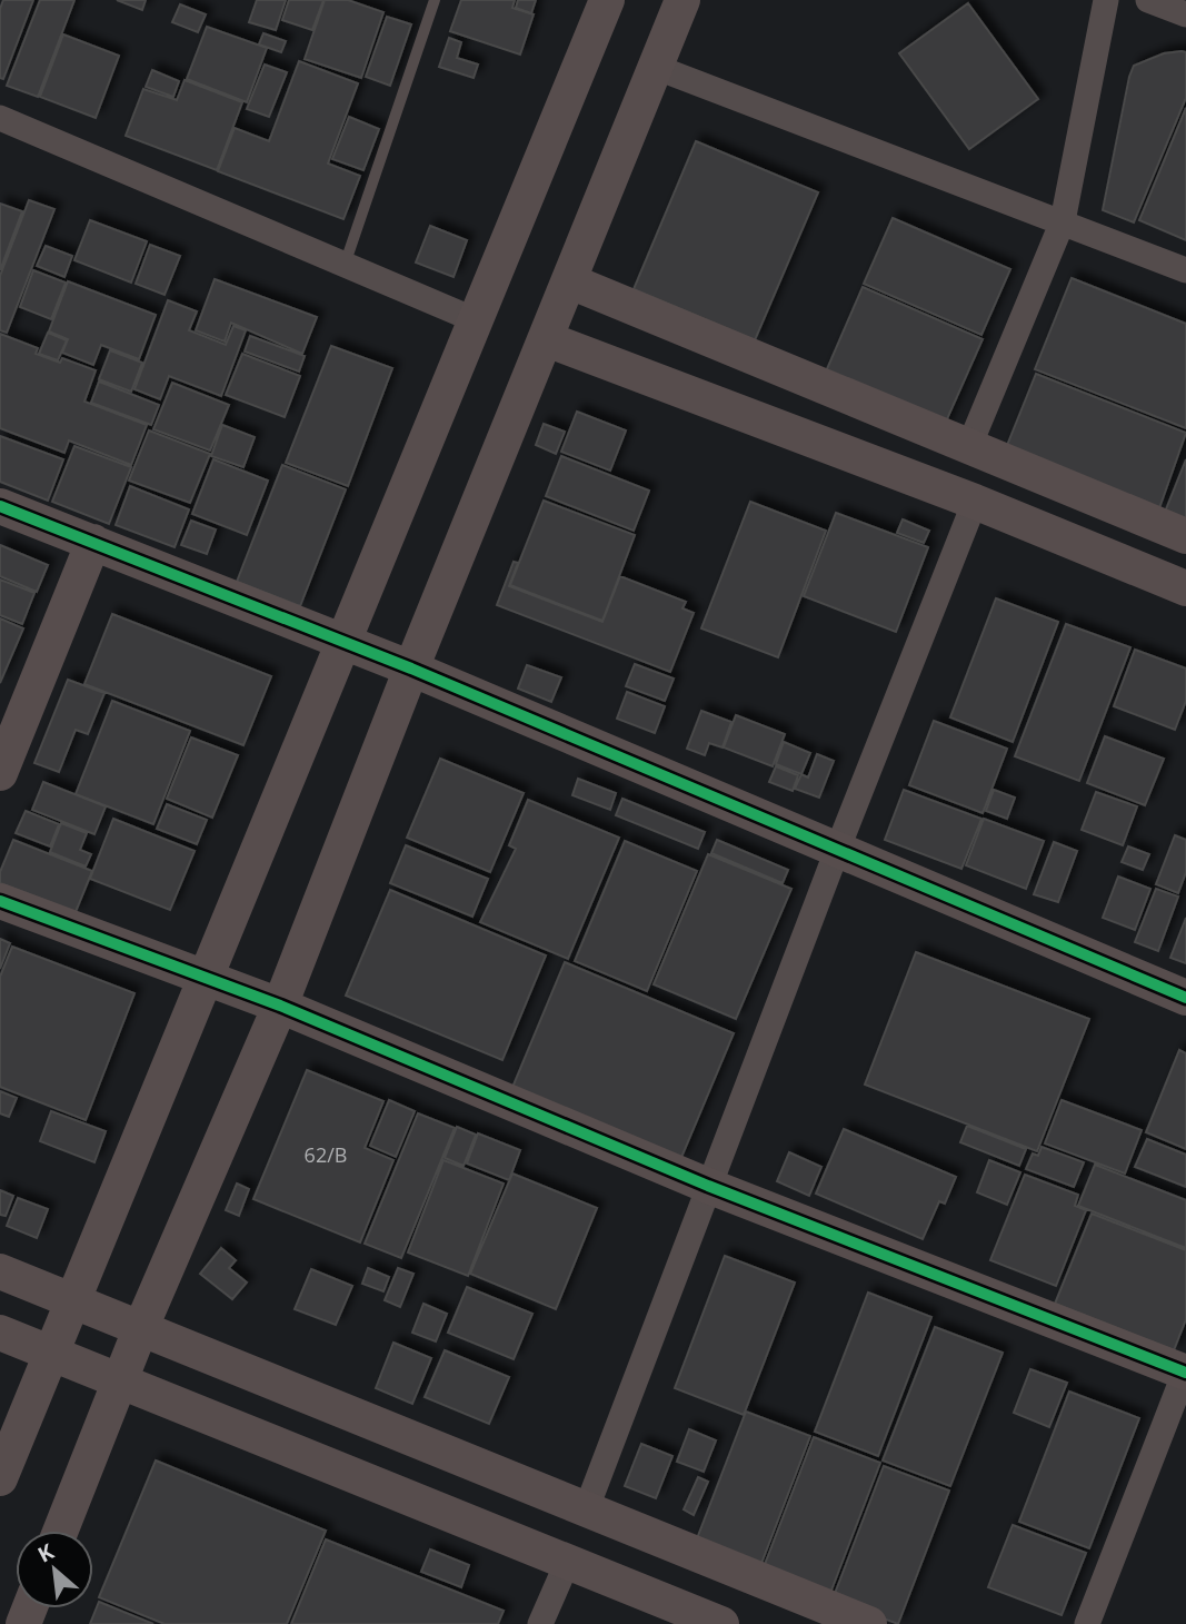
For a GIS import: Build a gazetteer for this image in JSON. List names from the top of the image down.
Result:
{
  "house_numbers": ["62/B"],
  "north": "top left"
}
